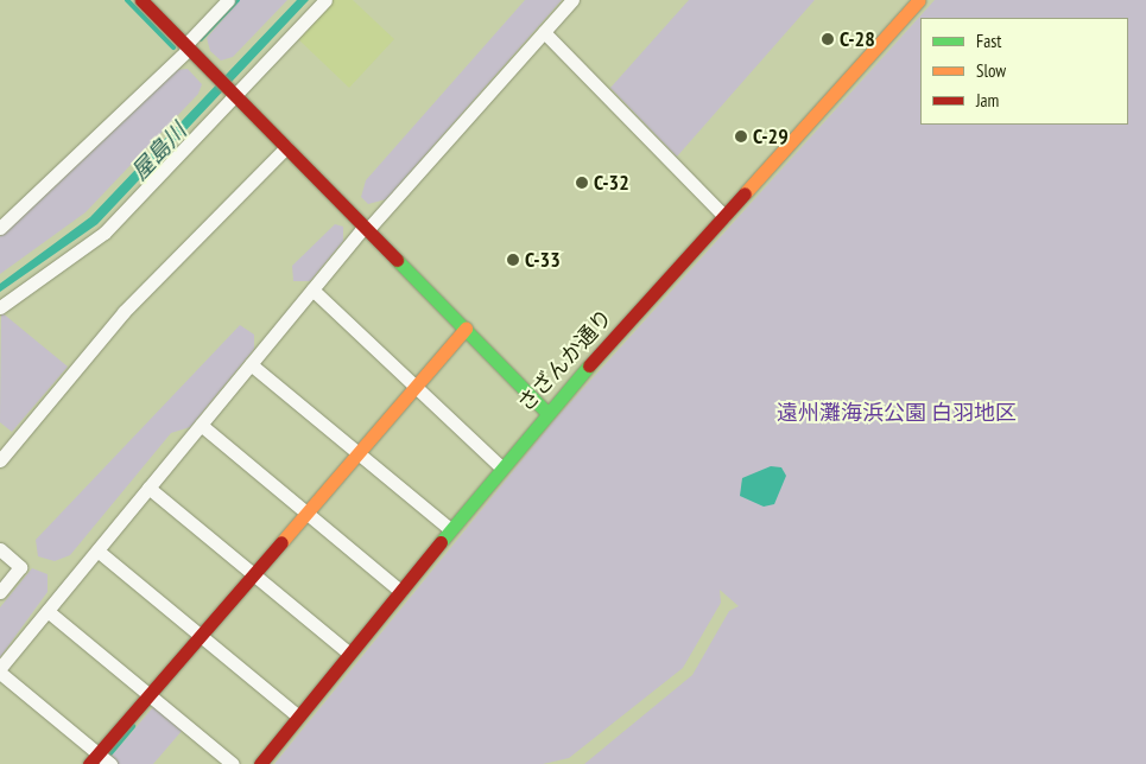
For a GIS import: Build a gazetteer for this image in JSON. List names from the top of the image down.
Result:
{
  "streets": {
    "street": ["さざんか通り"]
  },
  "water": ["屋島川"],
  "parks": ["遠州灘海浜公園 白羽地区"],
  "places": [
    "C-28",
    "C-29",
    "C-32",
    "C-33"
  ],
  "legend": ["Fast", "Slow", "Jam"]
}
